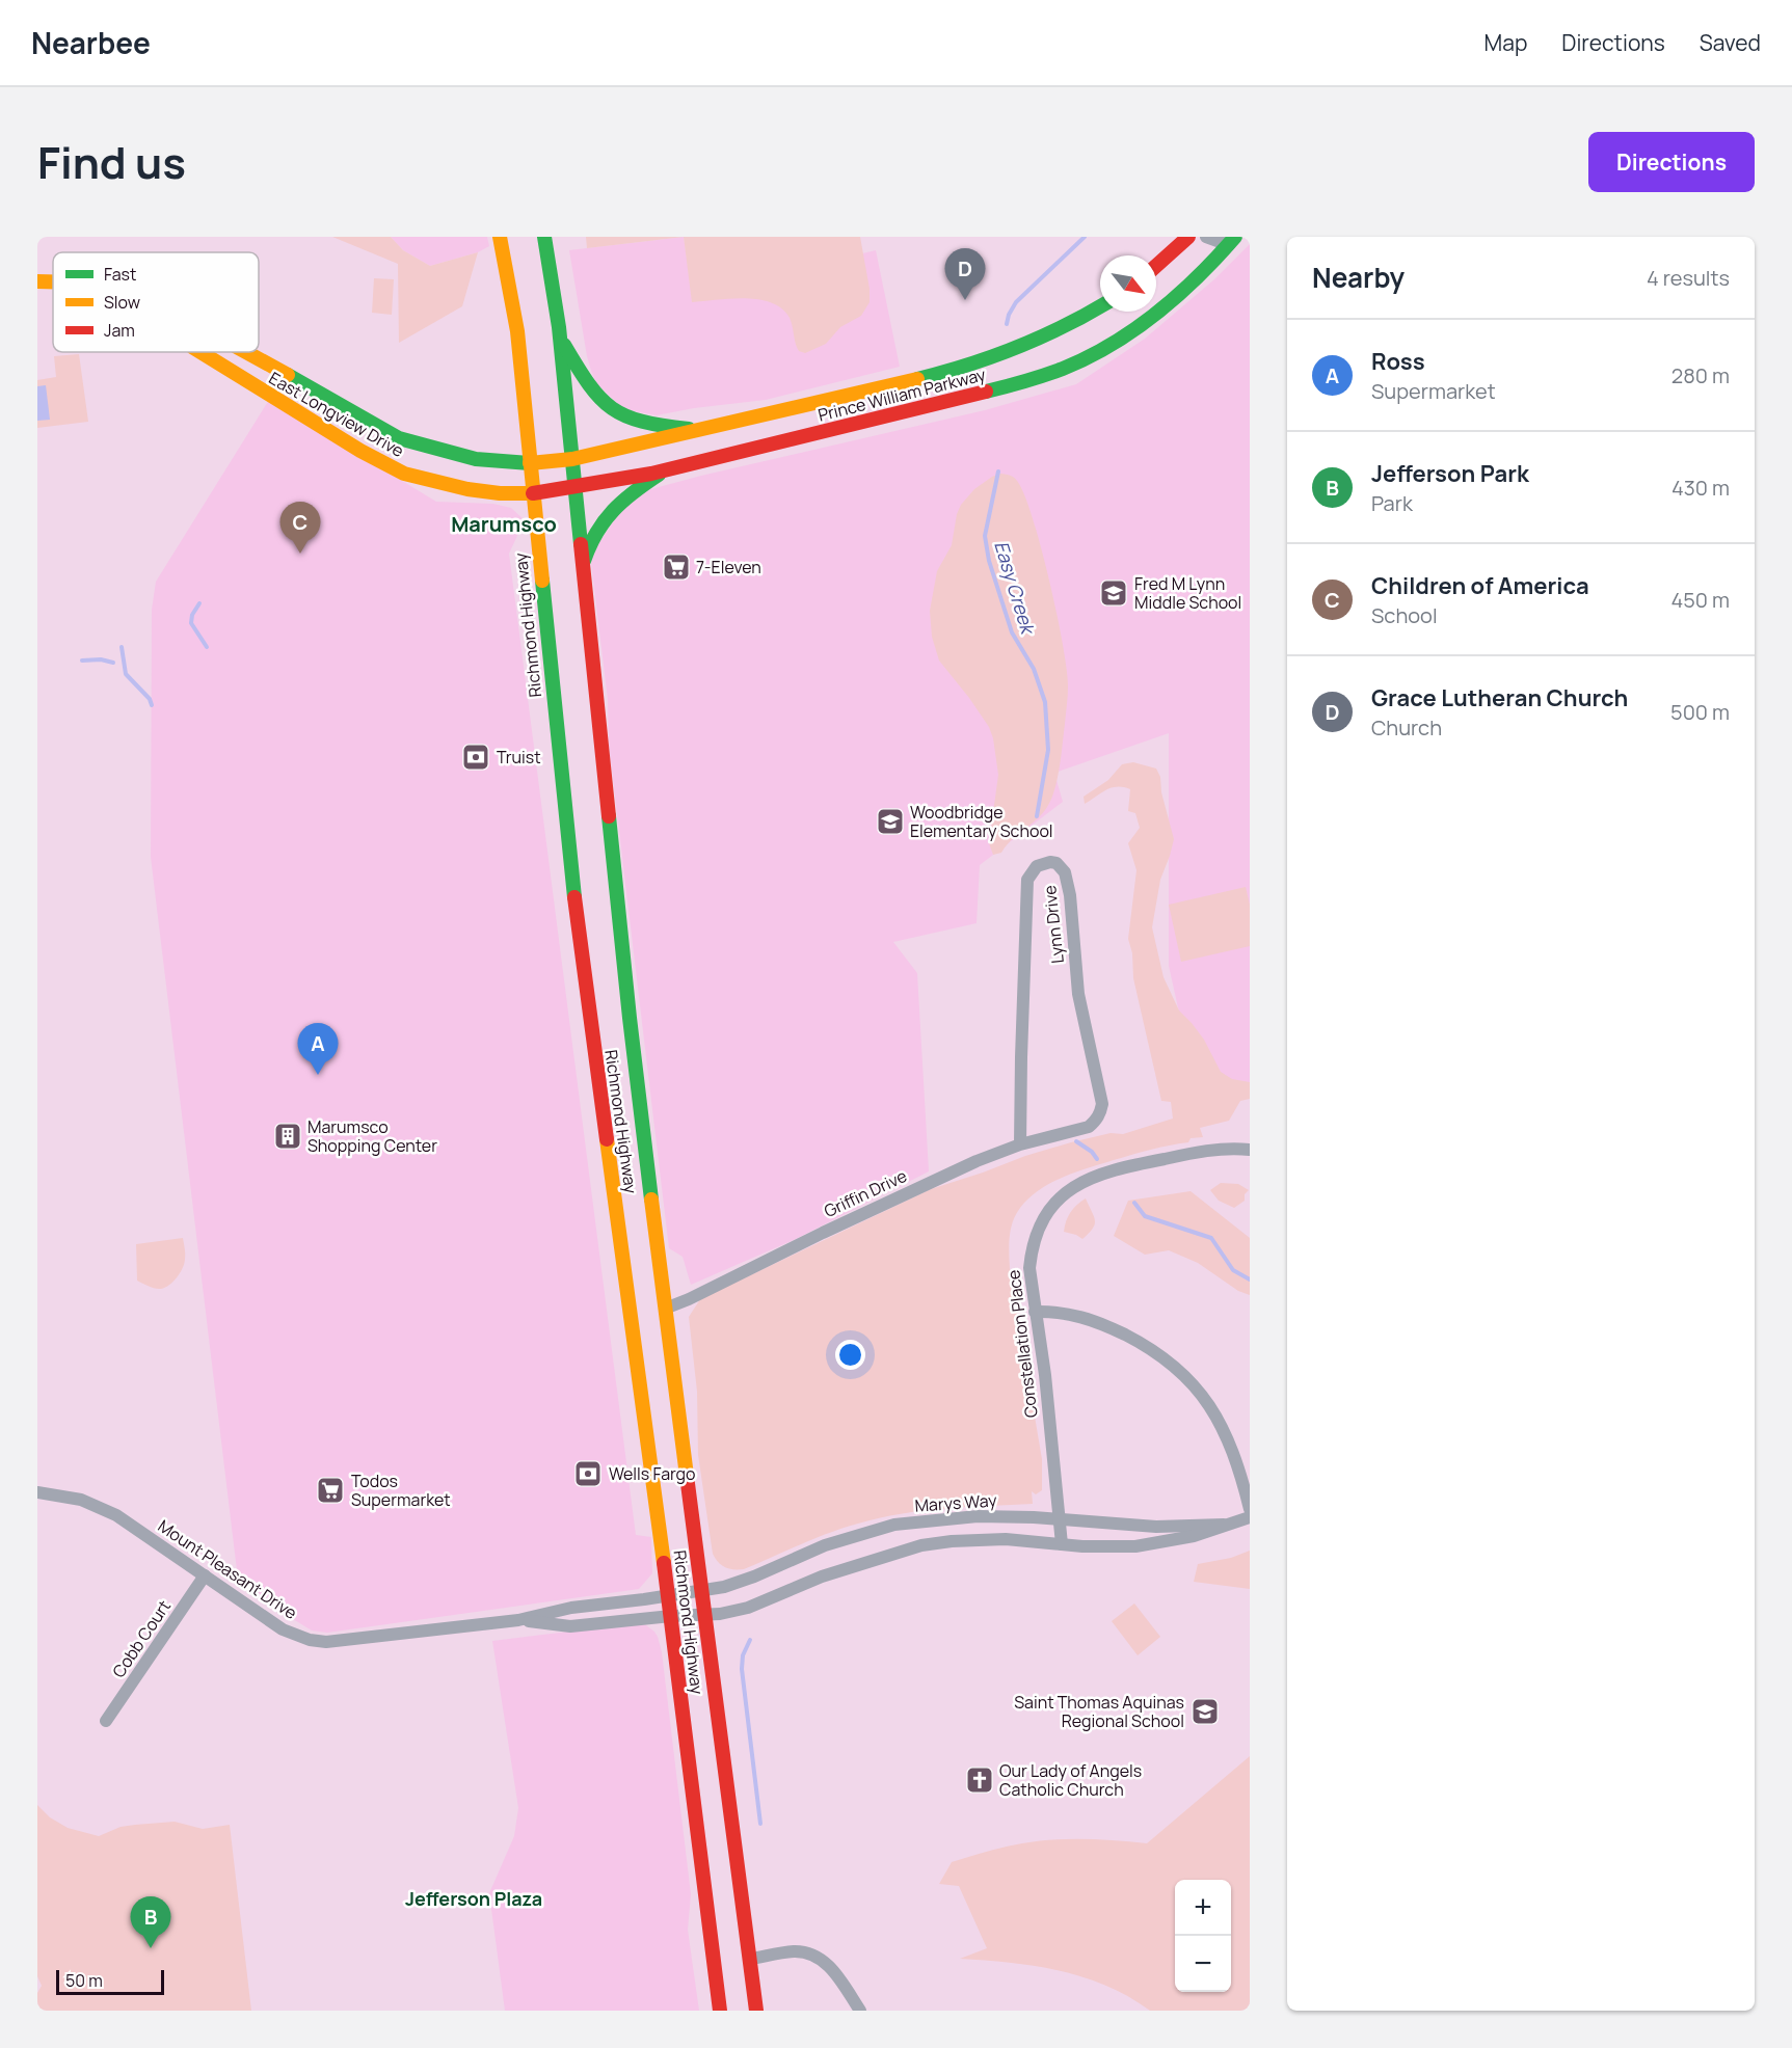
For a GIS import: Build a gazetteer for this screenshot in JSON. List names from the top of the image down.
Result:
{
  "streets": {
    "main road": ["Prince William Parkway", "East Longview Drive", "Richmond Highway"],
    "street": [
      "Lynn Drive",
      "Griffin Drive",
      "Constellation Place",
      "Marys Way",
      "Mount Pleasant Drive",
      "Cobb Court"
    ]
  },
  "crossings": [
    ["Prince William Parkway", "East Longview Drive"],
    ["Prince William Parkway", "Richmond Highway"],
    ["East Longview Drive", "Richmond Highway"],
    ["Richmond Highway", "Griffin Drive"],
    ["Richmond Highway", "Marys Way"],
    ["Richmond Highway", "Mount Pleasant Drive"],
    ["Lynn Drive", "Griffin Drive"],
    ["Constellation Place", "Marys Way"],
    ["Marys Way", "Mount Pleasant Drive"],
    ["Mount Pleasant Drive", "Cobb Court"]
  ],
  "districts": ["Marumsco", "Jefferson Plaza"],
  "water": ["Easy Creek"],
  "places": {
    "supermarket": ["7-Eleven", "Todos Supermarket"],
    "school or university": ["Fred M Lynn Middle School", "Woodbridge Elementary School", "Saint Thomas Aquinas Regional School"],
    "bank": ["Truist", "Wells Fargo"],
    "building": ["Marumsco Shopping Center"],
    "church": ["Our Lady of Angels Catholic Church"]
  },
  "legend": ["Fast", "Slow", "Jam"],
  "scale_bar": "50 m",
  "north": "bottom right",
  "page": {
    "header": "Nearbee",
    "nav": ["Map", "Directions", "Saved"],
    "title": "Find us",
    "buttons": "Directions",
    "heading": ["Nearby", "4 results"],
    "pins": [
      "D",
      "C",
      "A",
      "B"
    ],
    "list": [
      {
        "mark": "A",
        "name": "Ross",
        "note": "Supermarket",
        "value": "280 m"
      },
      {
        "mark": "B",
        "name": "Jefferson Park",
        "note": "Park",
        "value": "430 m"
      },
      {
        "mark": "C",
        "name": "Children of America",
        "note": "School",
        "value": "450 m"
      },
      {
        "mark": "D",
        "name": "Grace Lutheran Church",
        "note": "Church",
        "value": "500 m"
      }
    ],
    "map_buttons": ["+", "−"],
    "scale": "50 m"
  }
}
